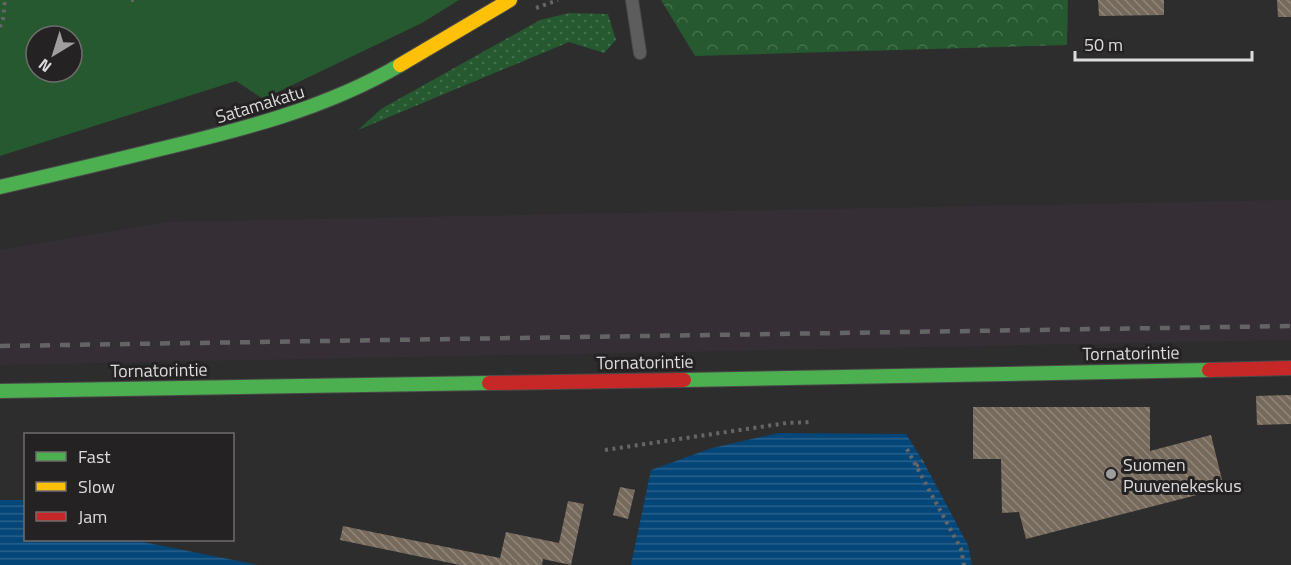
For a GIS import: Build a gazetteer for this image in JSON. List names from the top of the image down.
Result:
{
  "streets": {
    "street": ["Satamakatu", "Tornatorintie"]
  },
  "places": ["Suomen Puuvenekeskus"],
  "legend": ["Fast", "Slow", "Jam"],
  "scale_bar": "50 m",
  "north": "bottom left"
}
